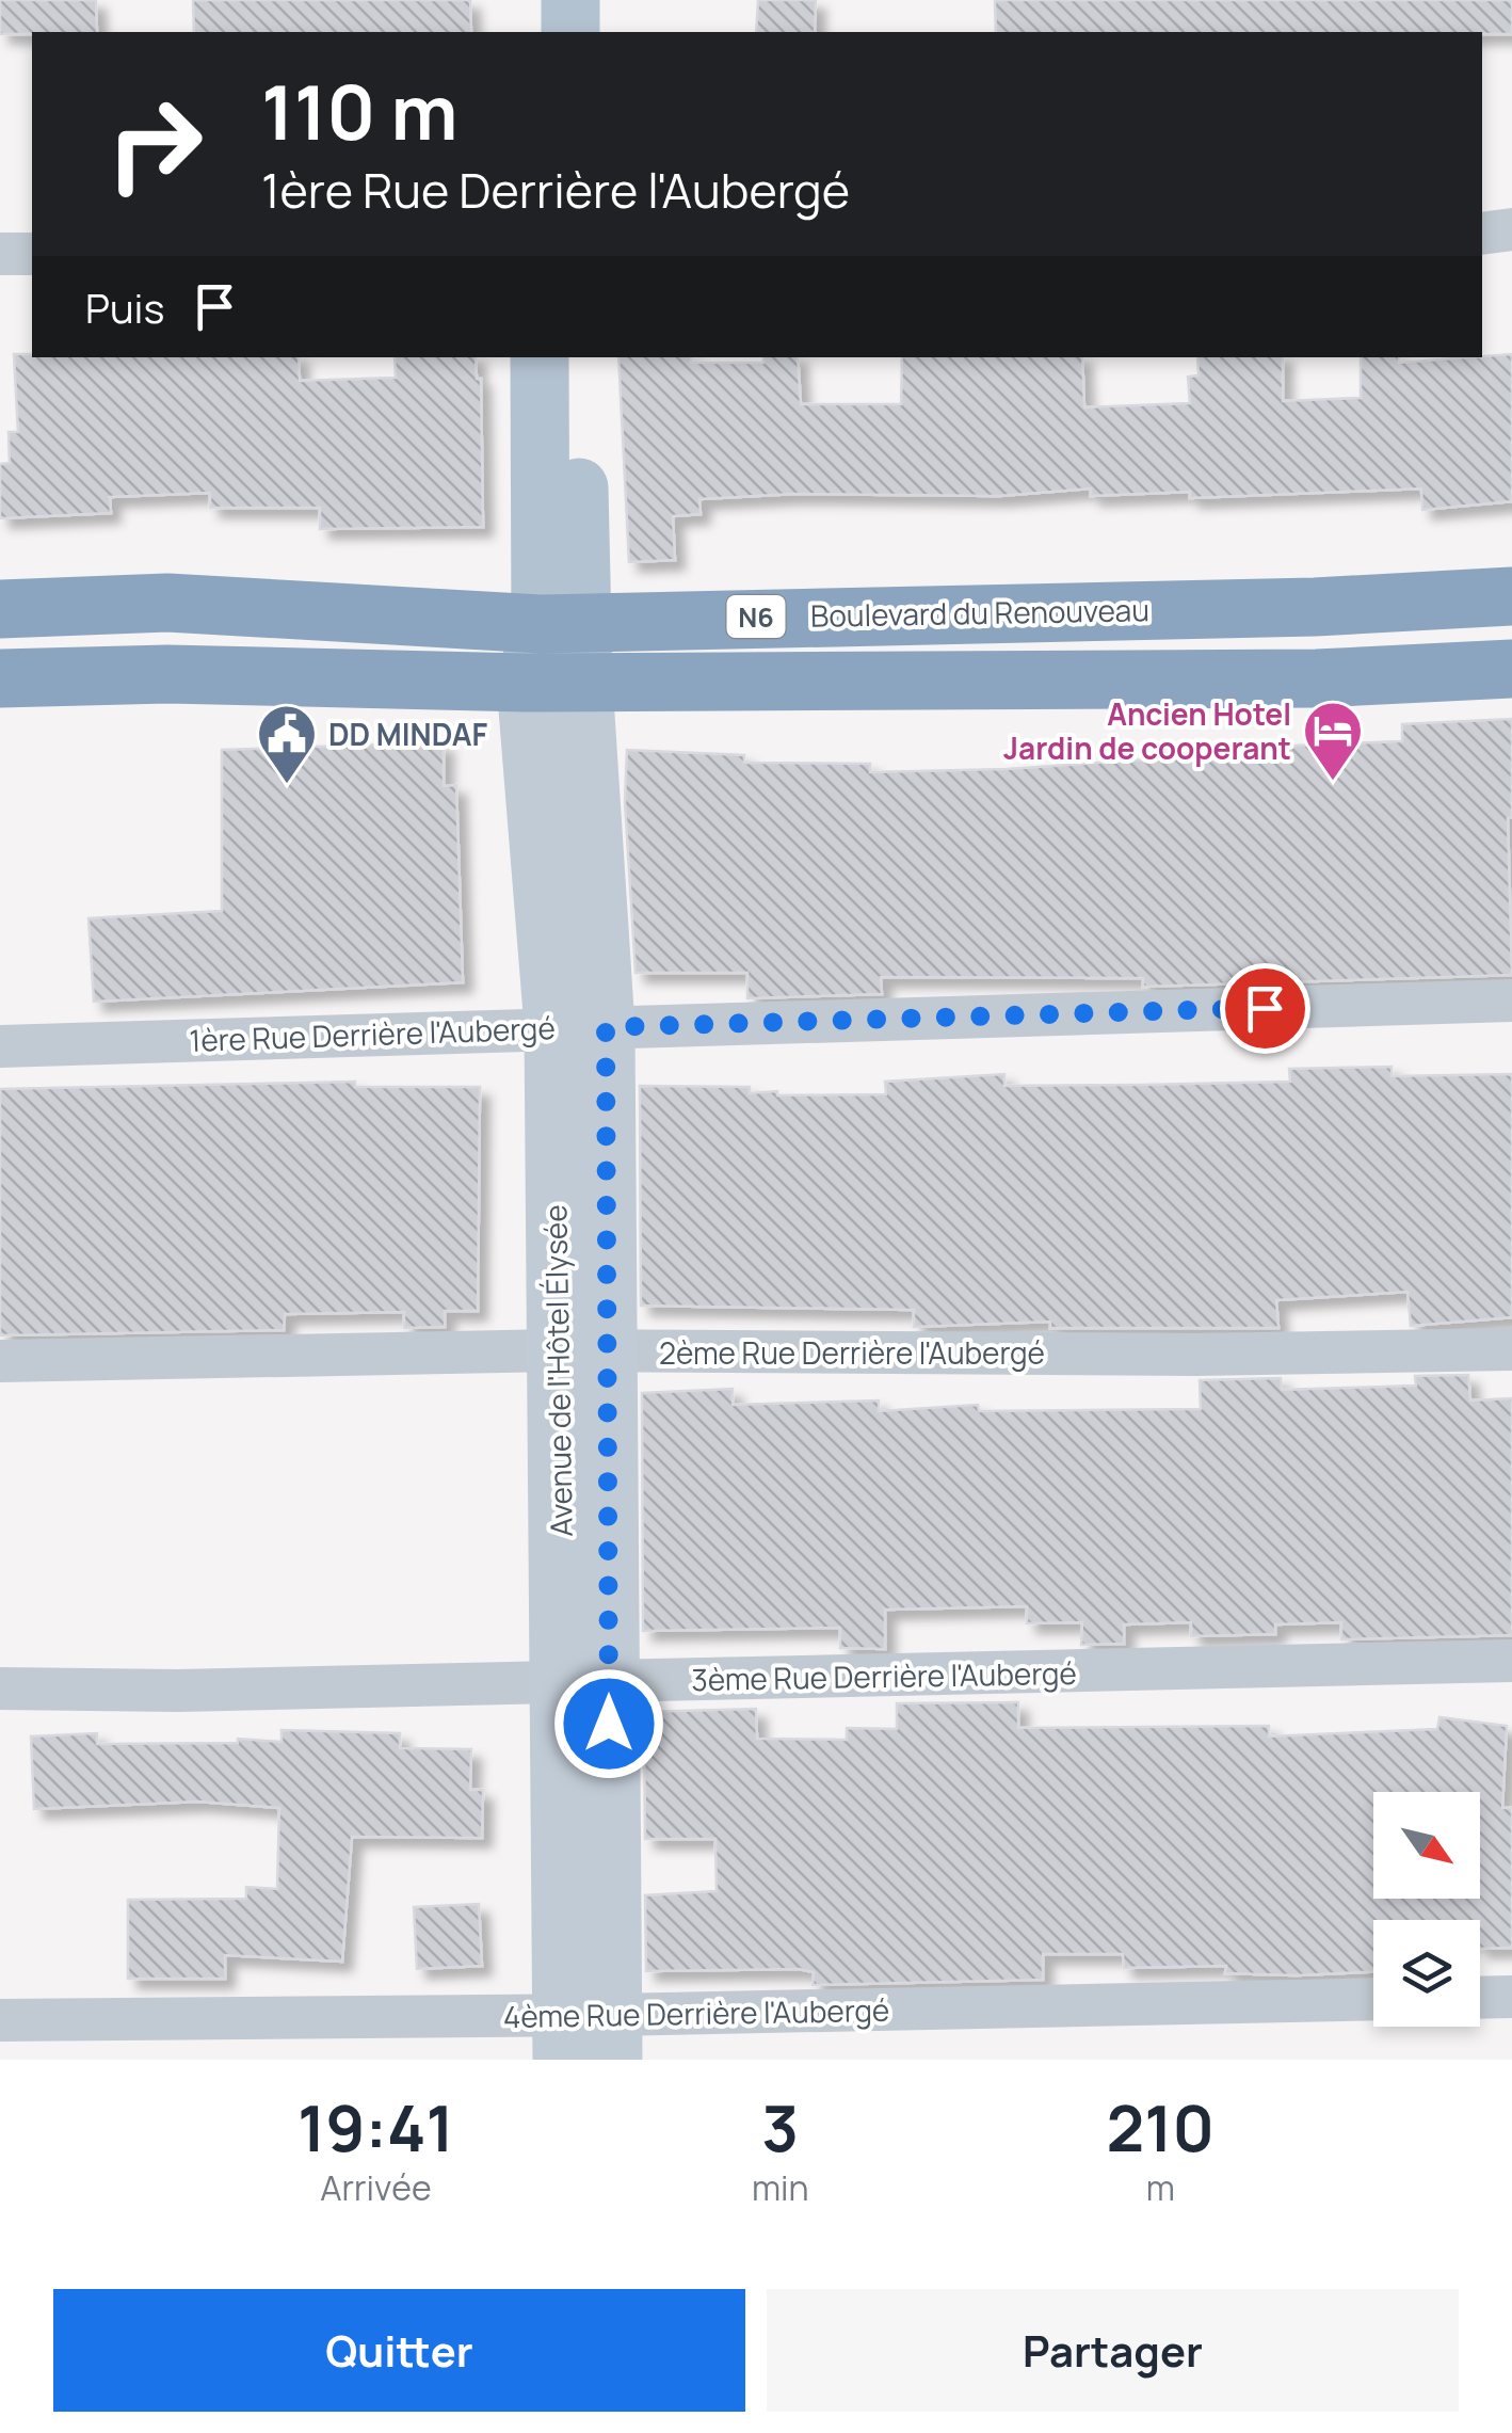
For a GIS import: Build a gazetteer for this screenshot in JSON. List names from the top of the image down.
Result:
{
  "streets": {
    "highway": ["Boulevard du Renouveau", "N6"],
    "street": [
      "1ère Rue Derrière l'Aubergé",
      "2ème Rue Derrière l'Aubergé",
      "Avenue de l'Hôtel Élysée",
      "3ème Rue Derrière l'Aubergé",
      "4ème Rue Derrière l'Aubergé"
    ]
  },
  "crossings": [
    ["N6", "Avenue de l'Hôtel Élysée"],
    ["1ère Rue Derrière l'Aubergé", "Avenue de l'Hôtel Élysée"],
    ["2ème Rue Derrière l'Aubergé", "Avenue de l'Hôtel Élysée"],
    ["Avenue de l'Hôtel Élysée", "3ème Rue Derrière l'Aubergé"],
    ["Avenue de l'Hôtel Élysée", "4ème Rue Derrière l'Aubergé"]
  ],
  "places": {
    "hotel": ["Ancien Hotel Jardin de cooperant"],
    "public building": ["DD MINDAF"]
  },
  "north": "bottom right",
  "page": {
    "turn": ["110 m", "1ère Rue Derrière l'Aubergé"],
    "then": "Puis",
    "eta": [
      "19:41",
      "Arrivée",
      "3",
      "min",
      "210",
      "m"
    ],
    "buttons": ["Quitter", "Partager"]
  }
}
